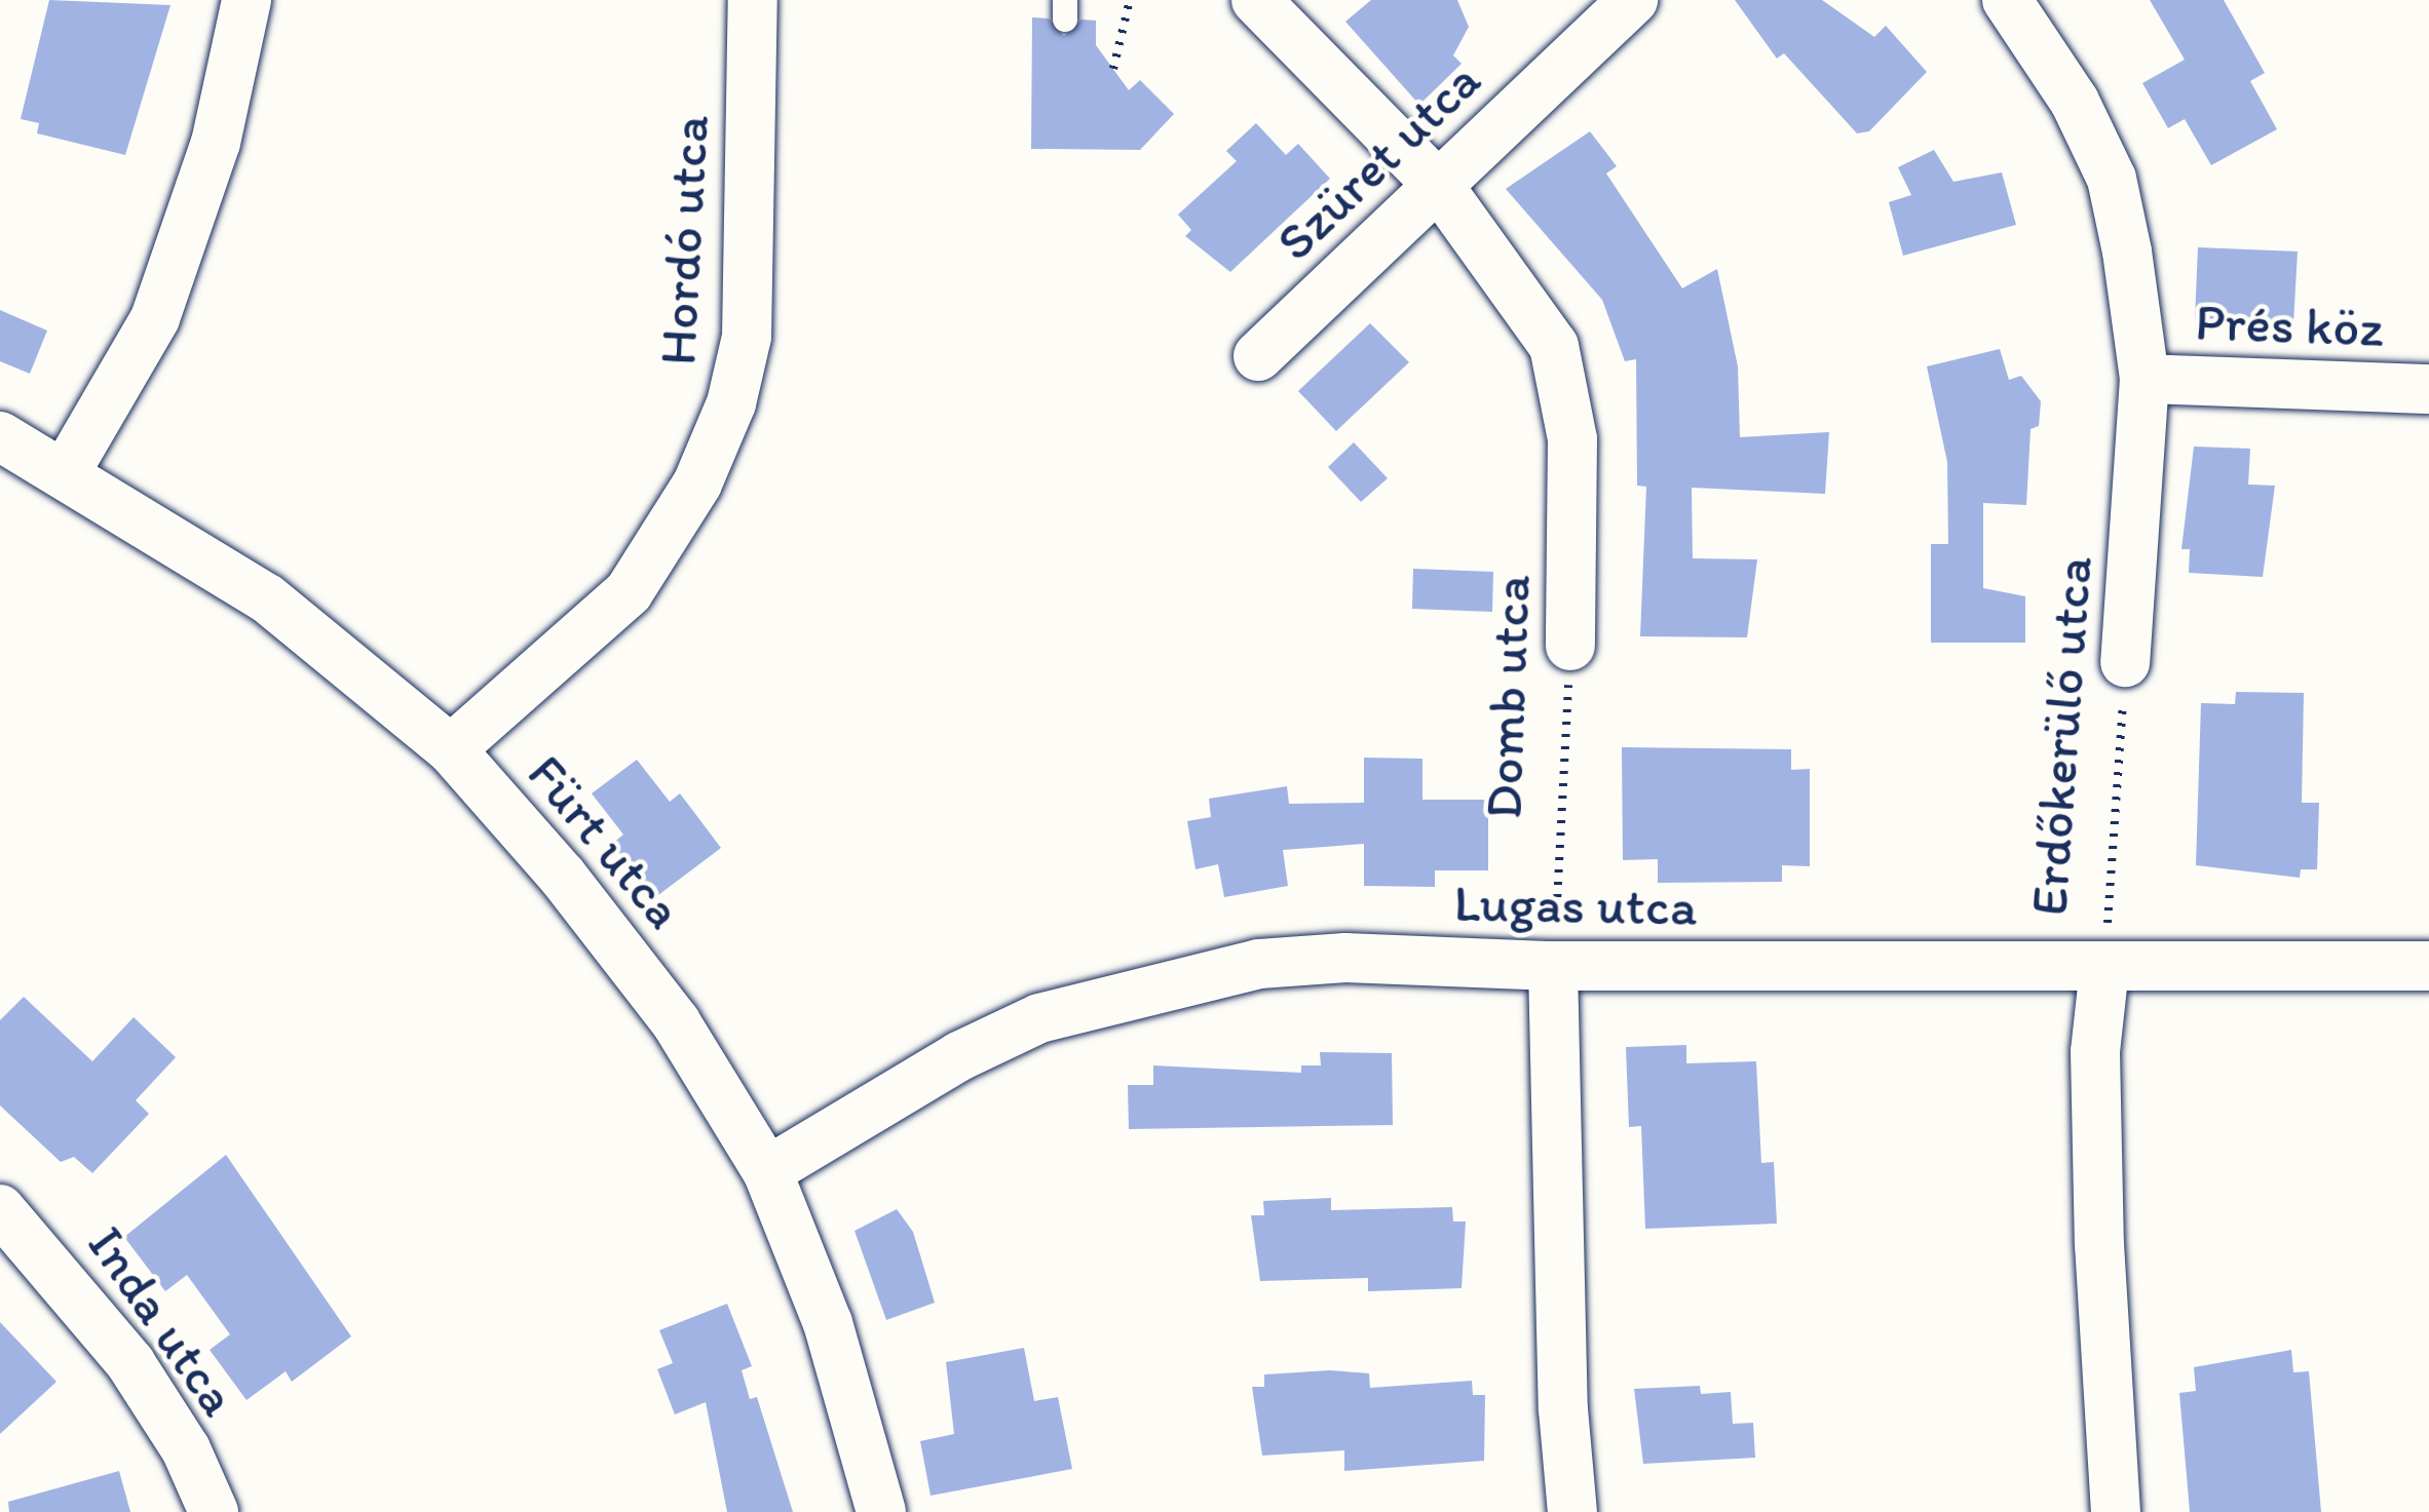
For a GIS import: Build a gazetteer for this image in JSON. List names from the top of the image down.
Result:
{
  "streets": {
    "street": [
      "Szüret utca",
      "Hordó utca",
      "Prés köz",
      "Domb utca",
      "Erdőkerülő utca",
      "Fürt utca",
      "Lugas utca",
      "Inda utca"
    ]
  },
  "crossings": [
    ["Szüret utca", "Domb utca"],
    ["Hordó utca", "Fürt utca"],
    ["Prés köz", "Erdőkerülő utca"],
    ["Domb utca", "Lugas utca"],
    ["Erdőkerülő utca", "Lugas utca"],
    ["Fürt utca", "Lugas utca"]
  ]
}
